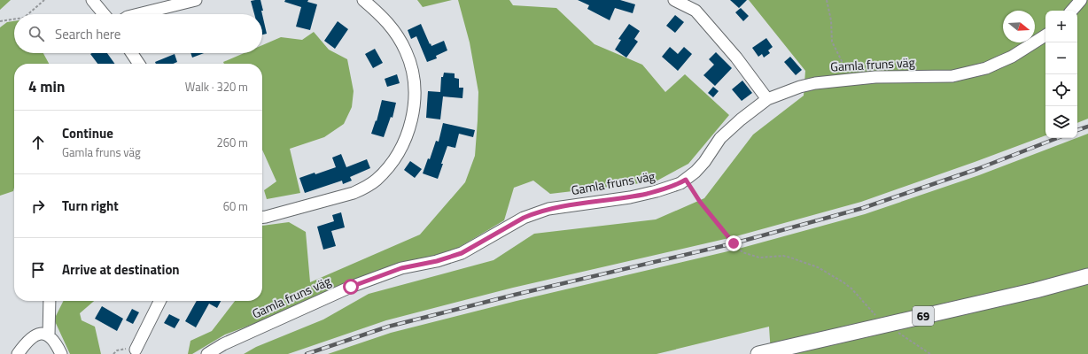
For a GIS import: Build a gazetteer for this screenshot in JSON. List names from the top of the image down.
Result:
{
  "streets": {
    "main road": ["69"],
    "street": ["Gamla fruns väg"]
  },
  "north": "right",
  "page": {
    "map_buttons": ["+", "−"],
    "search": "Search here",
    "heading": ["4 min", "Walk · 320 m"],
    "list": [
      ["Continue", "Gamla fruns väg", "260 m"],
      ["Turn right", "60 m"],
      "Arrive at destination"
    ]
  }
}
